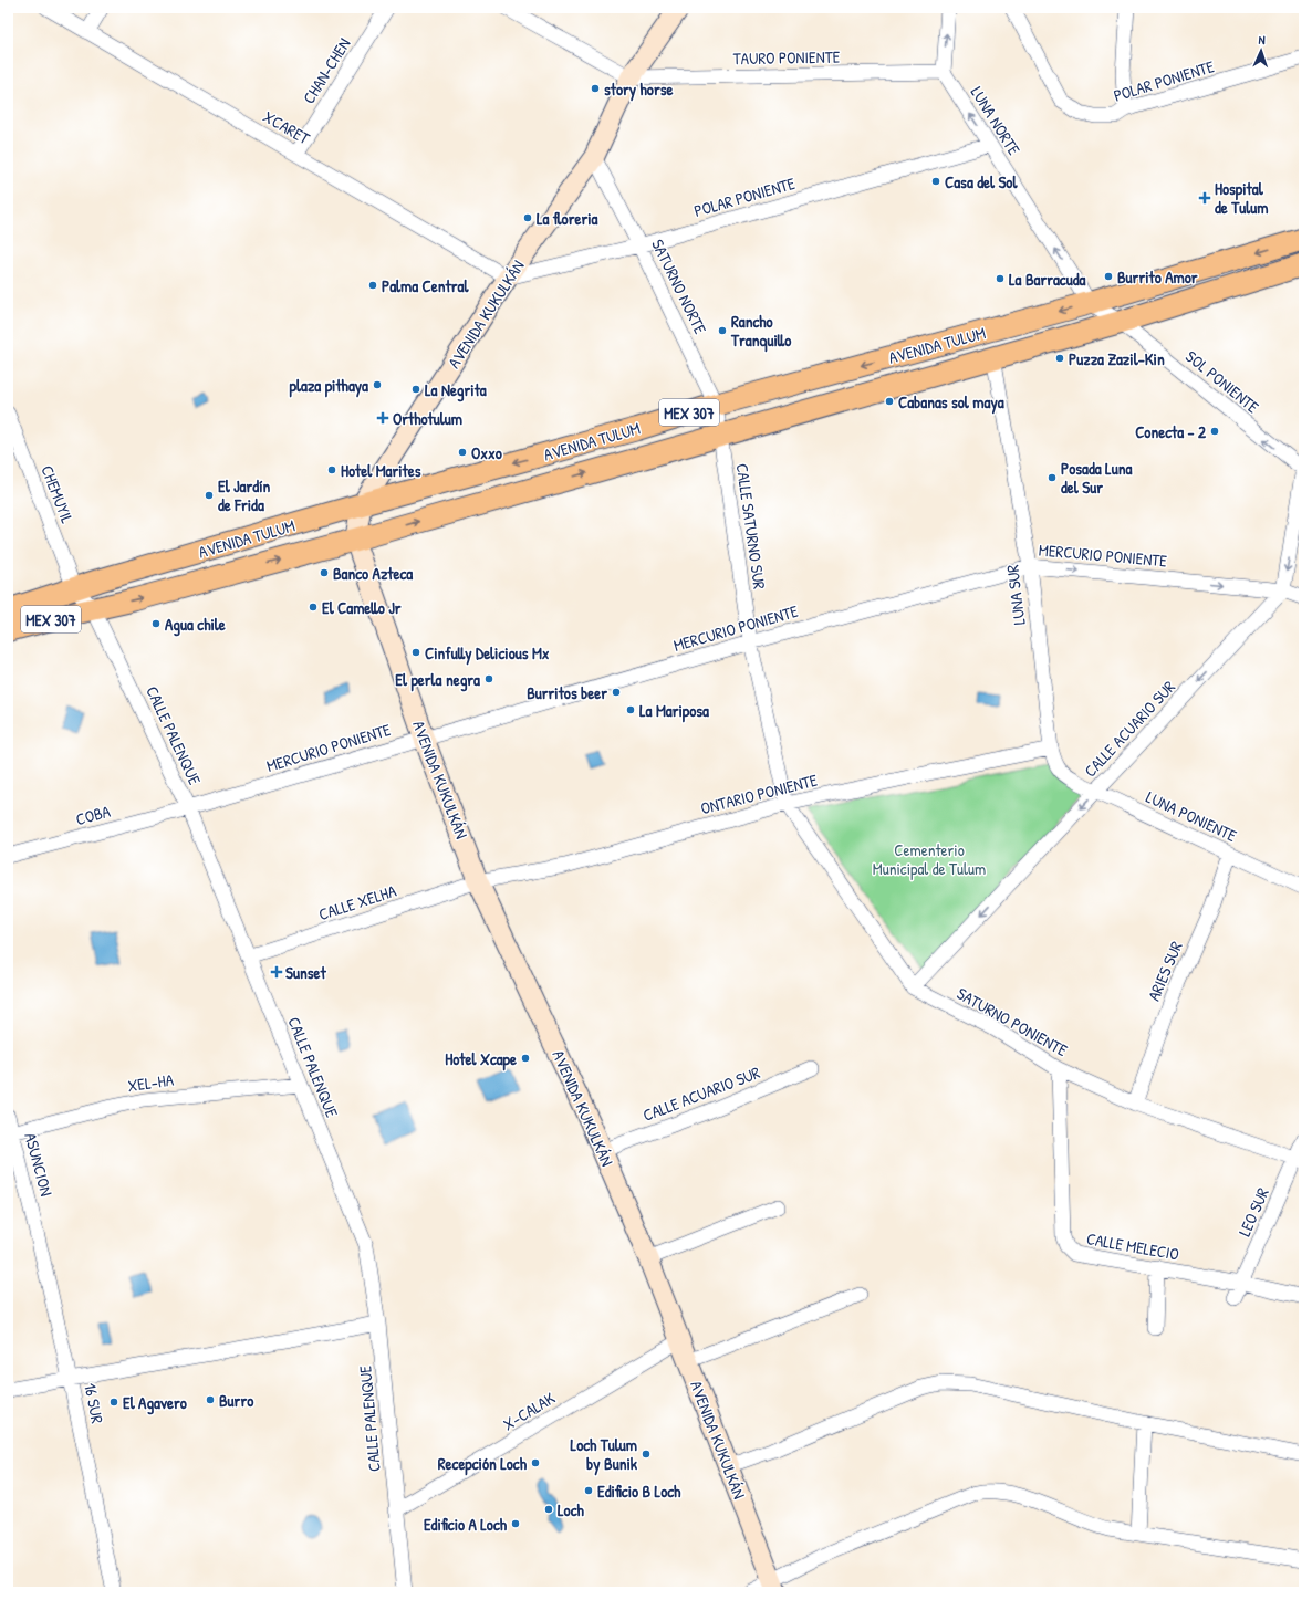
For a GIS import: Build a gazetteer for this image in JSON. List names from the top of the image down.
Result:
{
  "streets": {
    "main road": ["AVENIDA TULUM", "MEX 307"],
    "street": [
      "TAURO PONIENTE",
      "CHAN-CHEN",
      "POLAR PONIENTE",
      "LUNA NORTE",
      "XCARET",
      "SATURNO NORTE",
      "AVENIDA KUKULKÁN",
      "SOL PONIENTE",
      "CHEMUYIL",
      "CALLE SATURNO SUR",
      "MERCURIO PONIENTE",
      "LUNA SUR",
      "CALLE ACUARIO SUR",
      "CALLE PALENQUE",
      "ONTARIO PONIENTE",
      "COBA",
      "LUNA PONIENTE",
      "CALLE XELHA",
      "ARIES SUR",
      "SATURNO PONIENTE",
      "XEL-HA",
      "ASUNCION",
      "LEO SUR",
      "CALLE MELECIO",
      "16 SUR",
      "X-CALAK"
    ]
  },
  "crossings": [
    ["TAURO PONIENTE", "LUNA NORTE"],
    ["TAURO PONIENTE", "AVENIDA KUKULKÁN"],
    ["CHAN-CHEN", "XCARET"],
    ["POLAR PONIENTE", "LUNA NORTE"],
    ["POLAR PONIENTE", "XCARET"],
    ["POLAR PONIENTE", "SATURNO NORTE"],
    ["POLAR PONIENTE", "AVENIDA KUKULKÁN"],
    ["LUNA NORTE", "AVENIDA TULUM"],
    ["LUNA NORTE", "SOL PONIENTE"],
    ["XCARET", "AVENIDA KUKULKÁN"],
    ["SATURNO NORTE", "AVENIDA KUKULKÁN"],
    ["SATURNO NORTE", "AVENIDA TULUM"],
    ["SATURNO NORTE", "CALLE SATURNO SUR"],
    ["AVENIDA KUKULKÁN", "AVENIDA TULUM"],
    ["AVENIDA KUKULKÁN", "MERCURIO PONIENTE"],
    ["AVENIDA KUKULKÁN", "CALLE ACUARIO SUR"],
    ["AVENIDA KUKULKÁN", "ONTARIO PONIENTE"],
    ["AVENIDA KUKULKÁN", "CALLE XELHA"],
    ["AVENIDA KUKULKÁN", "X-CALAK"],
    ["AVENIDA TULUM", "SOL PONIENTE"],
    ["AVENIDA TULUM", "CHEMUYIL"],
    ["AVENIDA TULUM", "CALLE SATURNO SUR"],
    ["AVENIDA TULUM", "LUNA SUR"],
    ["AVENIDA TULUM", "CALLE PALENQUE"],
    ["CHEMUYIL", "CALLE PALENQUE"],
    ["CALLE SATURNO SUR", "MERCURIO PONIENTE"],
    ["CALLE SATURNO SUR", "ONTARIO PONIENTE"],
    ["CALLE SATURNO SUR", "SATURNO PONIENTE"],
    ["MERCURIO PONIENTE", "LUNA SUR"],
    ["MERCURIO PONIENTE", "CALLE ACUARIO SUR"],
    ["MERCURIO PONIENTE", "CALLE PALENQUE"],
    ["MERCURIO PONIENTE", "COBA"],
    ["LUNA SUR", "ONTARIO PONIENTE"],
    ["LUNA SUR", "LUNA PONIENTE"],
    ["CALLE ACUARIO SUR", "LUNA PONIENTE"],
    ["CALLE ACUARIO SUR", "SATURNO PONIENTE"],
    ["CALLE PALENQUE", "COBA"],
    ["CALLE PALENQUE", "CALLE XELHA"],
    ["CALLE PALENQUE", "XEL-HA"],
    ["CALLE PALENQUE", "X-CALAK"],
    ["ONTARIO PONIENTE", "CALLE XELHA"],
    ["ONTARIO PONIENTE", "SATURNO PONIENTE"],
    ["LUNA PONIENTE", "ARIES SUR"],
    ["ARIES SUR", "SATURNO PONIENTE"],
    ["SATURNO PONIENTE", "LEO SUR"],
    ["SATURNO PONIENTE", "CALLE MELECIO"],
    ["XEL-HA", "ASUNCION"],
    ["ASUNCION", "16 SUR"],
    ["LEO SUR", "CALLE MELECIO"]
  ],
  "one_way": ["LUNA NORTE", "SOL PONIENTE", "CALLE ACUARIO SUR"],
  "parks": ["Cementerio Municipal de Tulum"],
  "places": {
    "other": [
      "story horse",
      "Casa del Sol",
      "La floreria",
      "Burrito Amor",
      "La Barracuda",
      "Palma Central",
      "Rancho Tranquillo",
      "Puzza Zazil-Kin",
      "plaza pithaya",
      "La Negrita",
      "Cabanas sol maya",
      "Conecta - 2",
      "Oxxo",
      "Hotel Marites",
      "Posada Luna del Sur",
      "El Jardín de Frida",
      "Banco Azteca",
      "El Camello Jr",
      "Agua chile",
      "Cinfully Delicious Mx",
      "El perla negra",
      "Burritos beer",
      "La Mariposa",
      "Hotel Xcape",
      "Burro",
      "El Agavero",
      "Loch Tulum by Bunik",
      "Recepción Loch",
      "Edificio B Loch",
      "Loch",
      "Edificio A Loch"
    ],
    "health": ["Hospital de Tulum", "Orthotulum", "Sunset"]
  },
  "north": "top"
}
